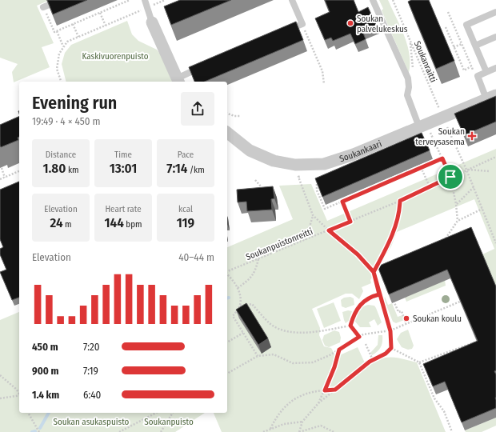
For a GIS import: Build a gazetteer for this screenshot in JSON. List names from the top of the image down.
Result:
{
  "streets": {
    "street": ["Soukankaari"],
    "path": ["Soukanraitti", "Soukanpuistonreitti"]
  },
  "parks": ["Kaskivuorenpuisto", "Soukan asukaspuisto", "Soukanpuisto"],
  "places": {
    "other": ["Soukan palvelukeskus", "Soukan koulu"],
    "health": ["Soukan terveysasema"]
  },
  "page": {
    "heading": ["Evening run", "19:49 · 4 × 450 m"],
    "stats": [
      ["Distance", "1.80 km"],
      ["Time", "13:01"],
      ["Pace", "7:14 /km"],
      ["Elevation", "24 m"],
      ["Heart rate", "144 bpm"],
      ["kcal", "119"]
    ],
    "chart": ["Elevation", "40–44 m"],
    "list": [
      {
        "name": "450 m",
        "note": "7:20"
      },
      {
        "name": "900 m",
        "note": "7:19"
      },
      {
        "name": "1.4 km",
        "note": "6:40"
      }
    ]
  }
}
